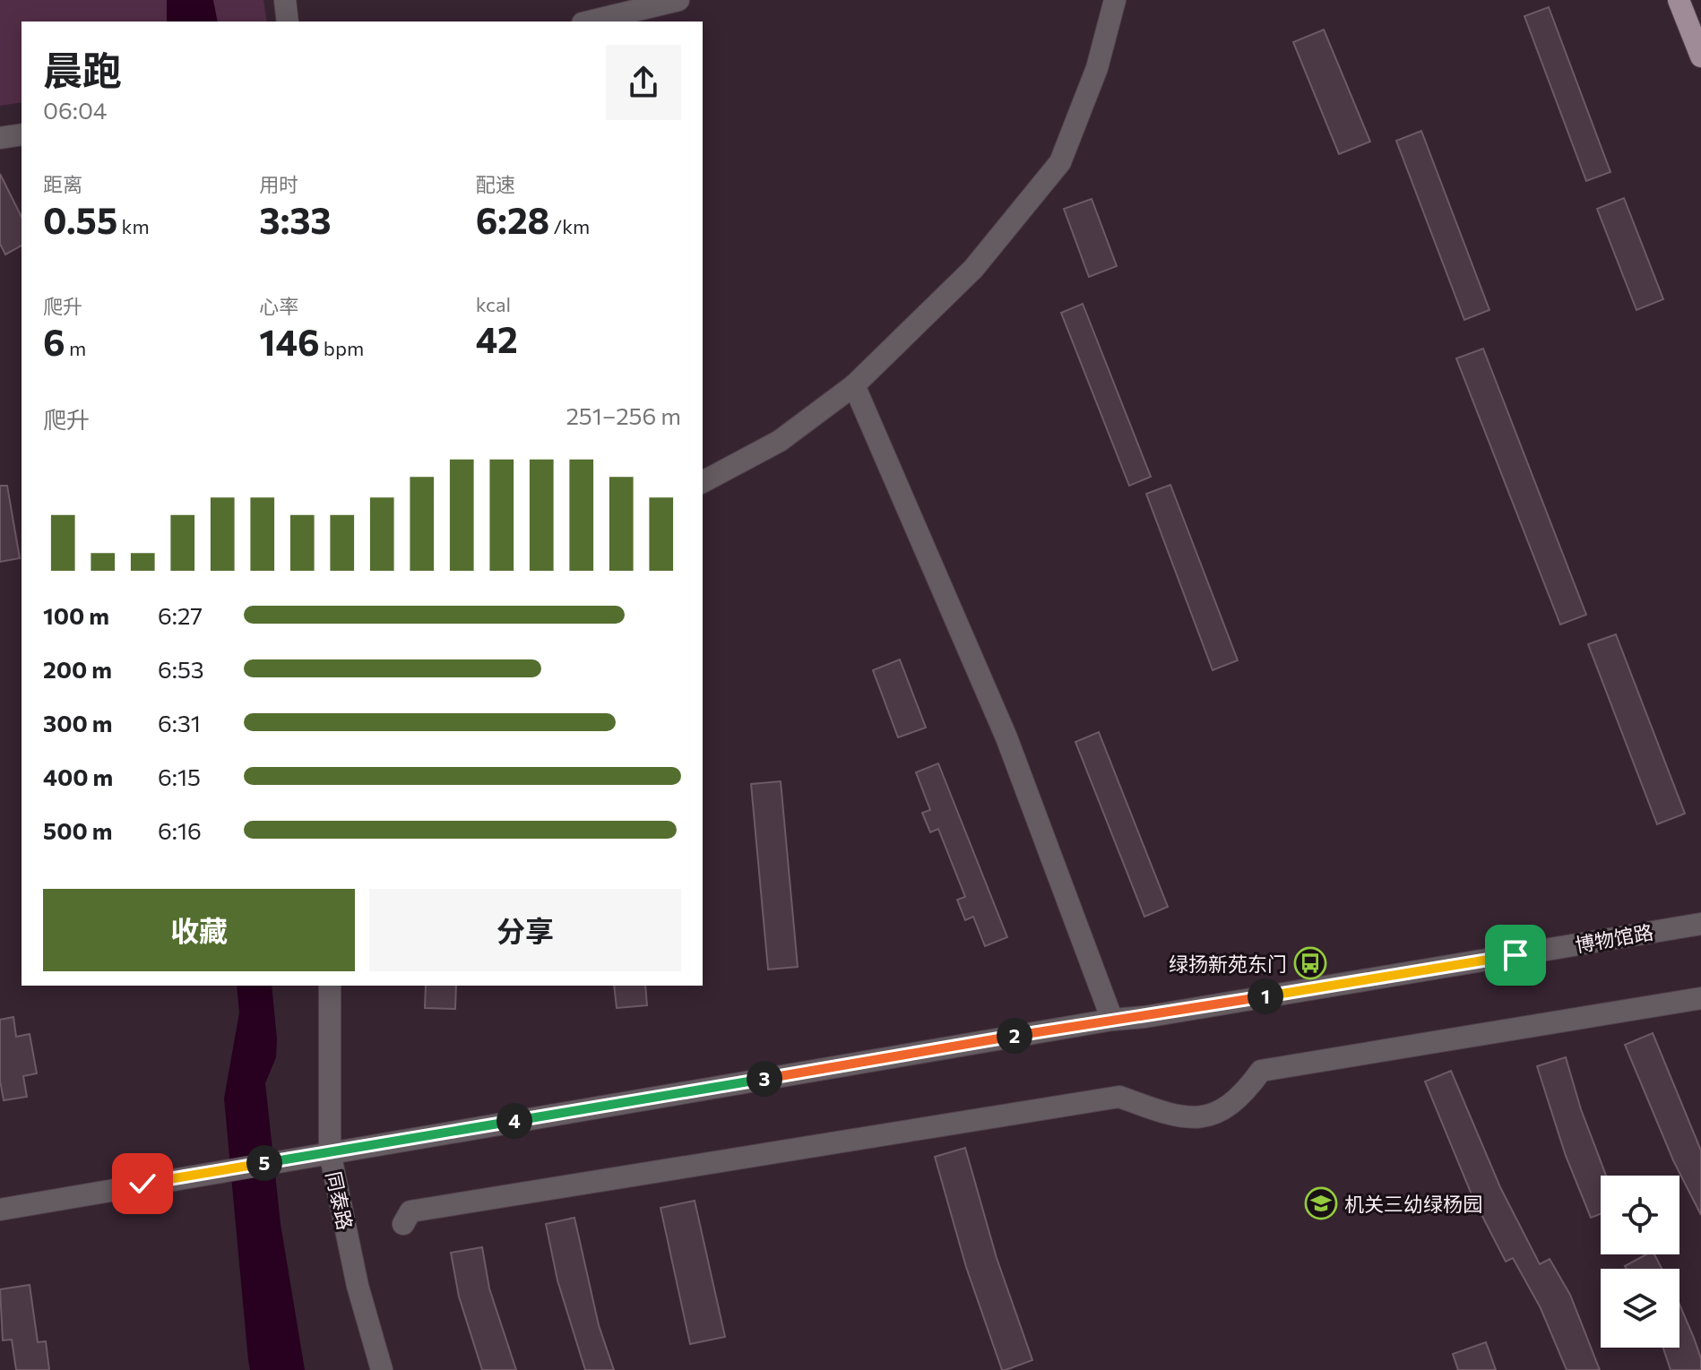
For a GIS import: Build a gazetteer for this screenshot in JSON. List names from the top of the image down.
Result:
{
  "streets": {
    "street": ["博物馆路", "同泰路"]
  },
  "crossings": [
    ["博物馆路", "同泰路"]
  ],
  "places": {
    "bus stop": ["绿扬新苑东门"],
    "school or university": ["机关三幼绿杨园"]
  },
  "page": {
    "heading": ["晨跑", "06:04"],
    "stats": [
      ["距离", "0.55 km"],
      ["用时", "3:33"],
      ["配速", "6:28 /km"],
      ["爬升", "6 m"],
      ["心率", "146 bpm"],
      ["kcal", "42"]
    ],
    "chart": ["爬升", "251–256 m"],
    "list": [
      {
        "name": "100 m",
        "note": "6:27"
      },
      {
        "name": "200 m",
        "note": "6:53"
      },
      {
        "name": "300 m",
        "note": "6:31"
      },
      {
        "name": "400 m",
        "note": "6:15"
      },
      {
        "name": "500 m",
        "note": "6:16"
      }
    ],
    "buttons": ["收藏", "分享"],
    "pins": [
      "1",
      "2",
      "3",
      "4",
      "5"
    ]
  }
}
